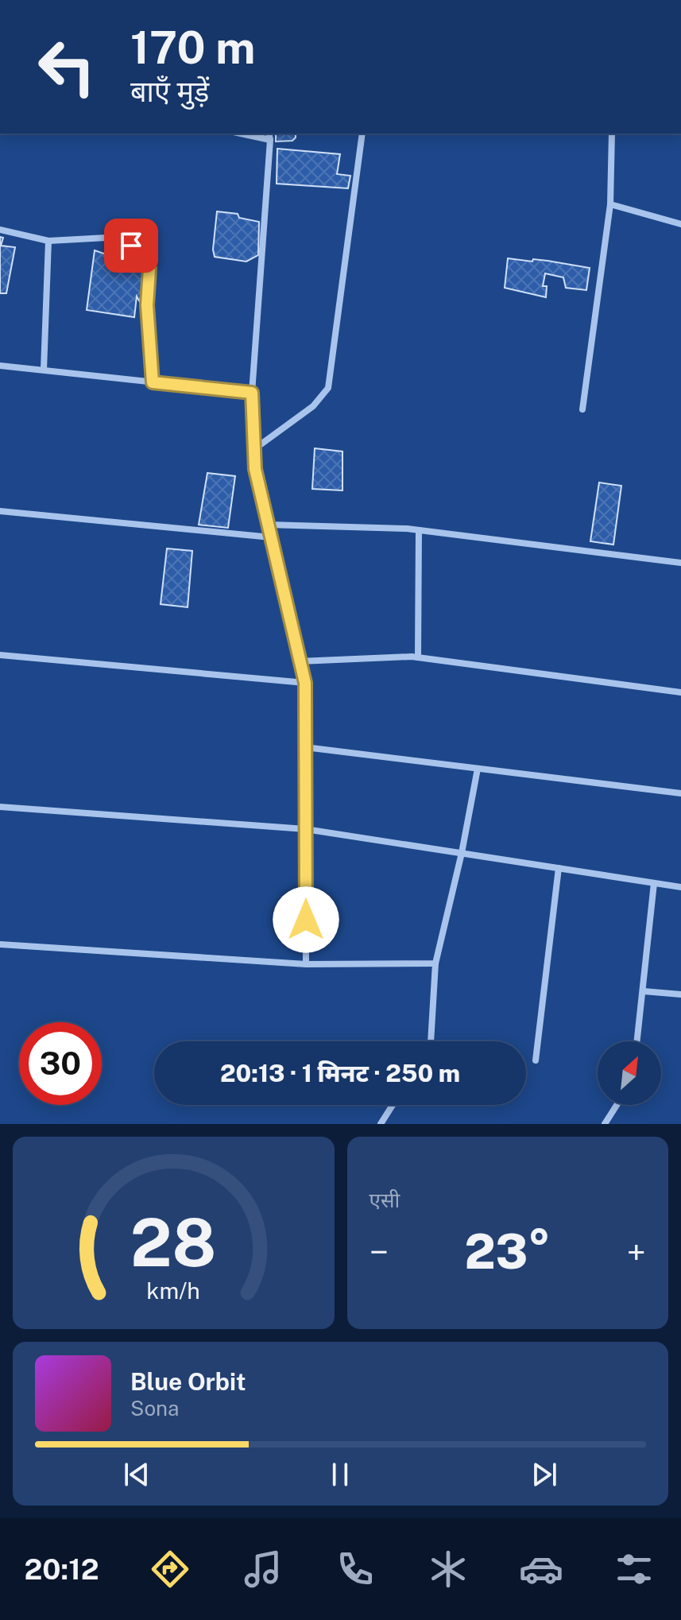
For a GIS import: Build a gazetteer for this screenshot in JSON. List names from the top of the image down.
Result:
{
  "north": "top right",
  "page": {
    "turn": ["170 m", "बाएँ मुड़ें"],
    "limit": "30",
    "trip": "20:13 · 1 मिनट · 250 m",
    "tile": "एसी",
    "heat": ["−", "23°", "+"],
    "song": ["Blue Orbit", "Sona"],
    "tabs": "20:12",
    "gauge": ["28", "km/h"]
  }
}
